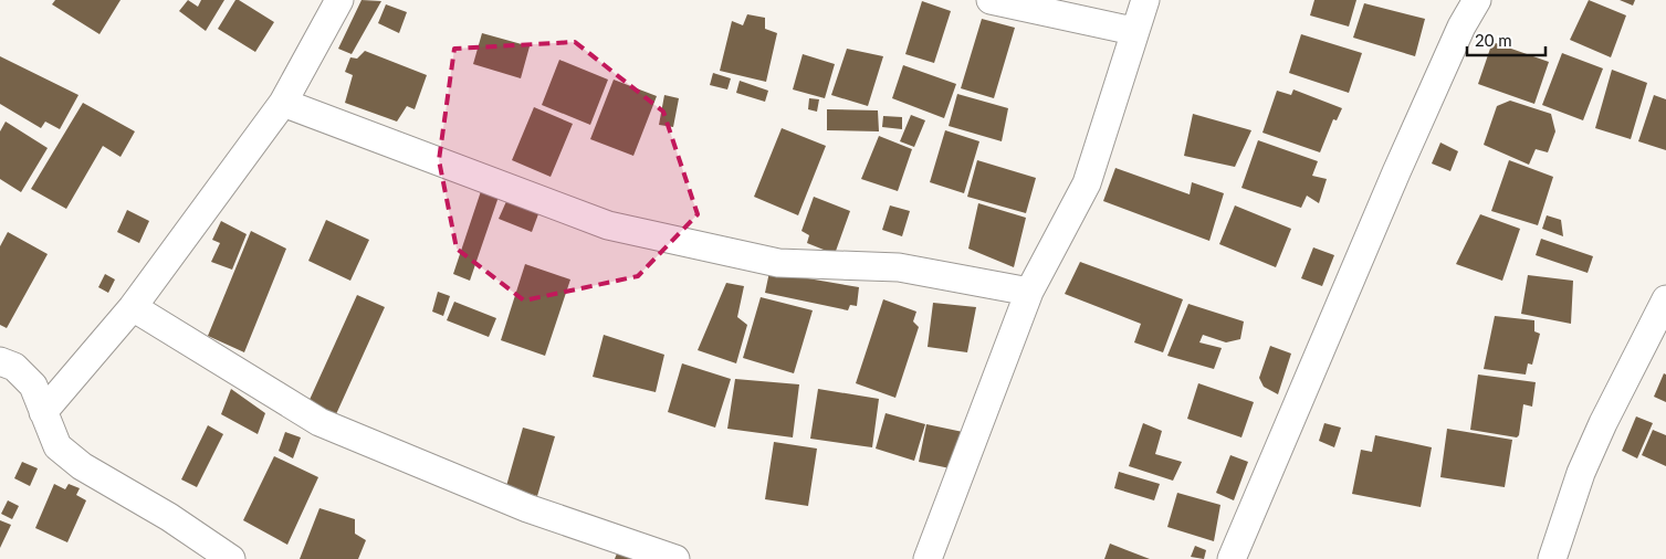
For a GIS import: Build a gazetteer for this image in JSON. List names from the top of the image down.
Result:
{
  "scale_bar": "20 m"
}
